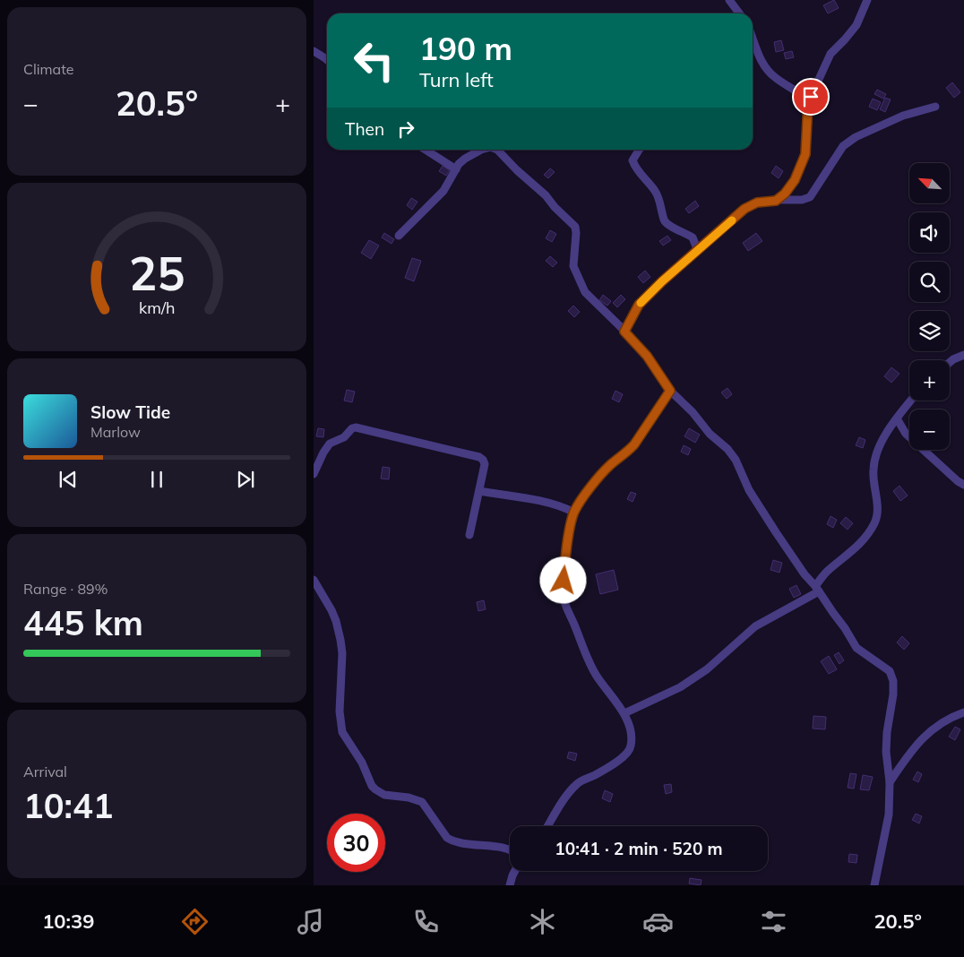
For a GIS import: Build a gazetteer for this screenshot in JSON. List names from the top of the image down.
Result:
{
  "north": "top left",
  "page": {
    "tile": [
      "Climate",
      ["Range · 89%", "445 km"],
      ["Arrival", "10:41"]
    ],
    "turn": ["190 m", "Turn left"],
    "heat": ["−", "20.5°", "+"],
    "then": "Then",
    "map_buttons": ["+", "−"],
    "song": ["Slow Tide", "Marlow"],
    "limit": "30",
    "trip": "10:41 · 2 min · 520 m",
    "tabs": ["10:39", "20.5°"],
    "gauge": ["25", "km/h"]
  }
}
